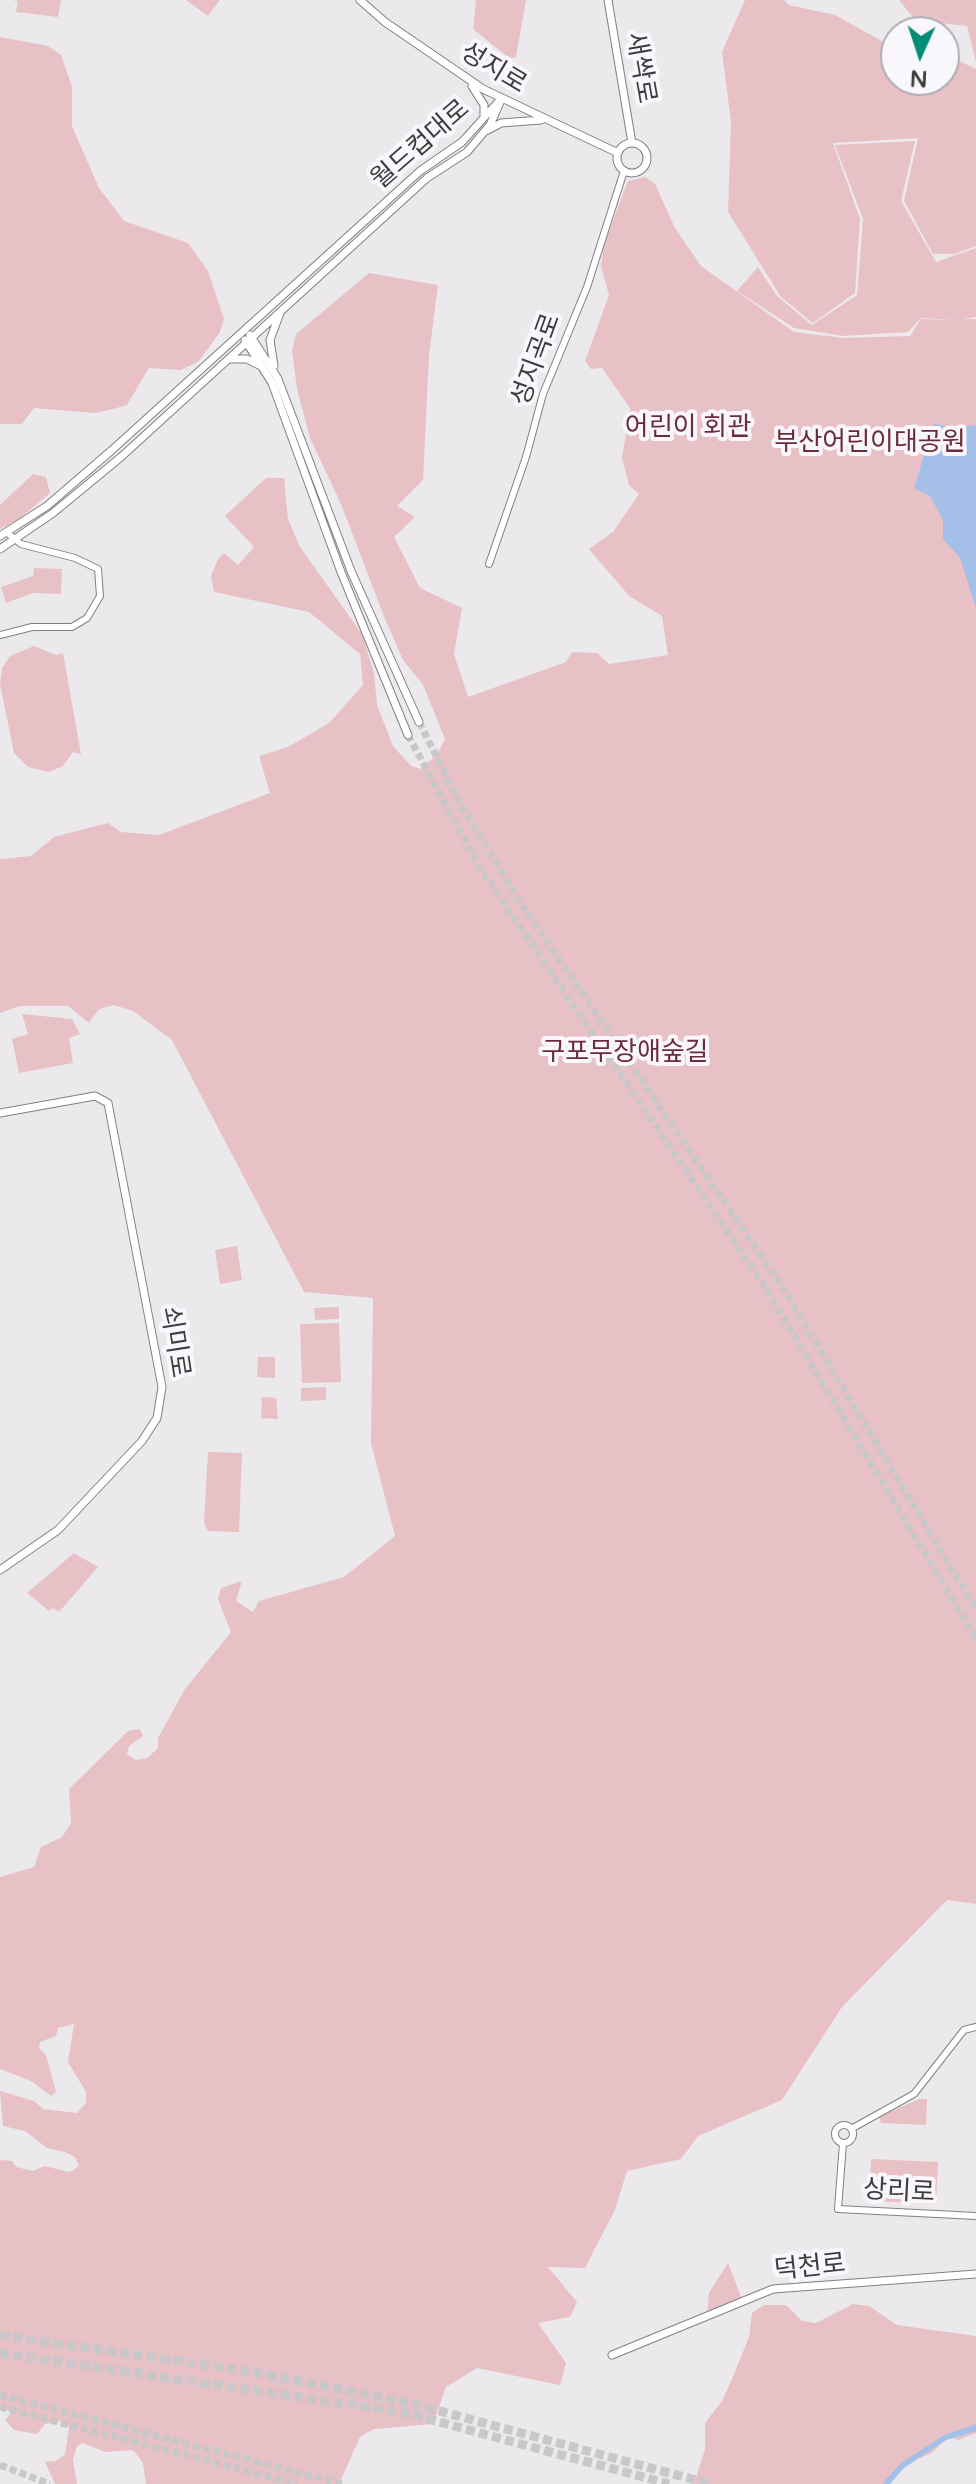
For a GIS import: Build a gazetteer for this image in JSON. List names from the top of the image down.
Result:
{
  "streets": {
    "main road": [
      "새싹로",
      "성지로",
      "월드컵대로",
      "쇠미로",
      "덕천로"
    ],
    "street": ["성지곡로", "상리로"]
  },
  "crossings": [
    ["새싹로", "성지로"],
    ["새싹로", "성지곡로"],
    ["성지로", "월드컵대로"],
    ["성지로", "성지곡로"]
  ],
  "parks": ["어린이 회관", "부산어린이대공원", "구포무장애숲길"],
  "north": "bottom"
}
